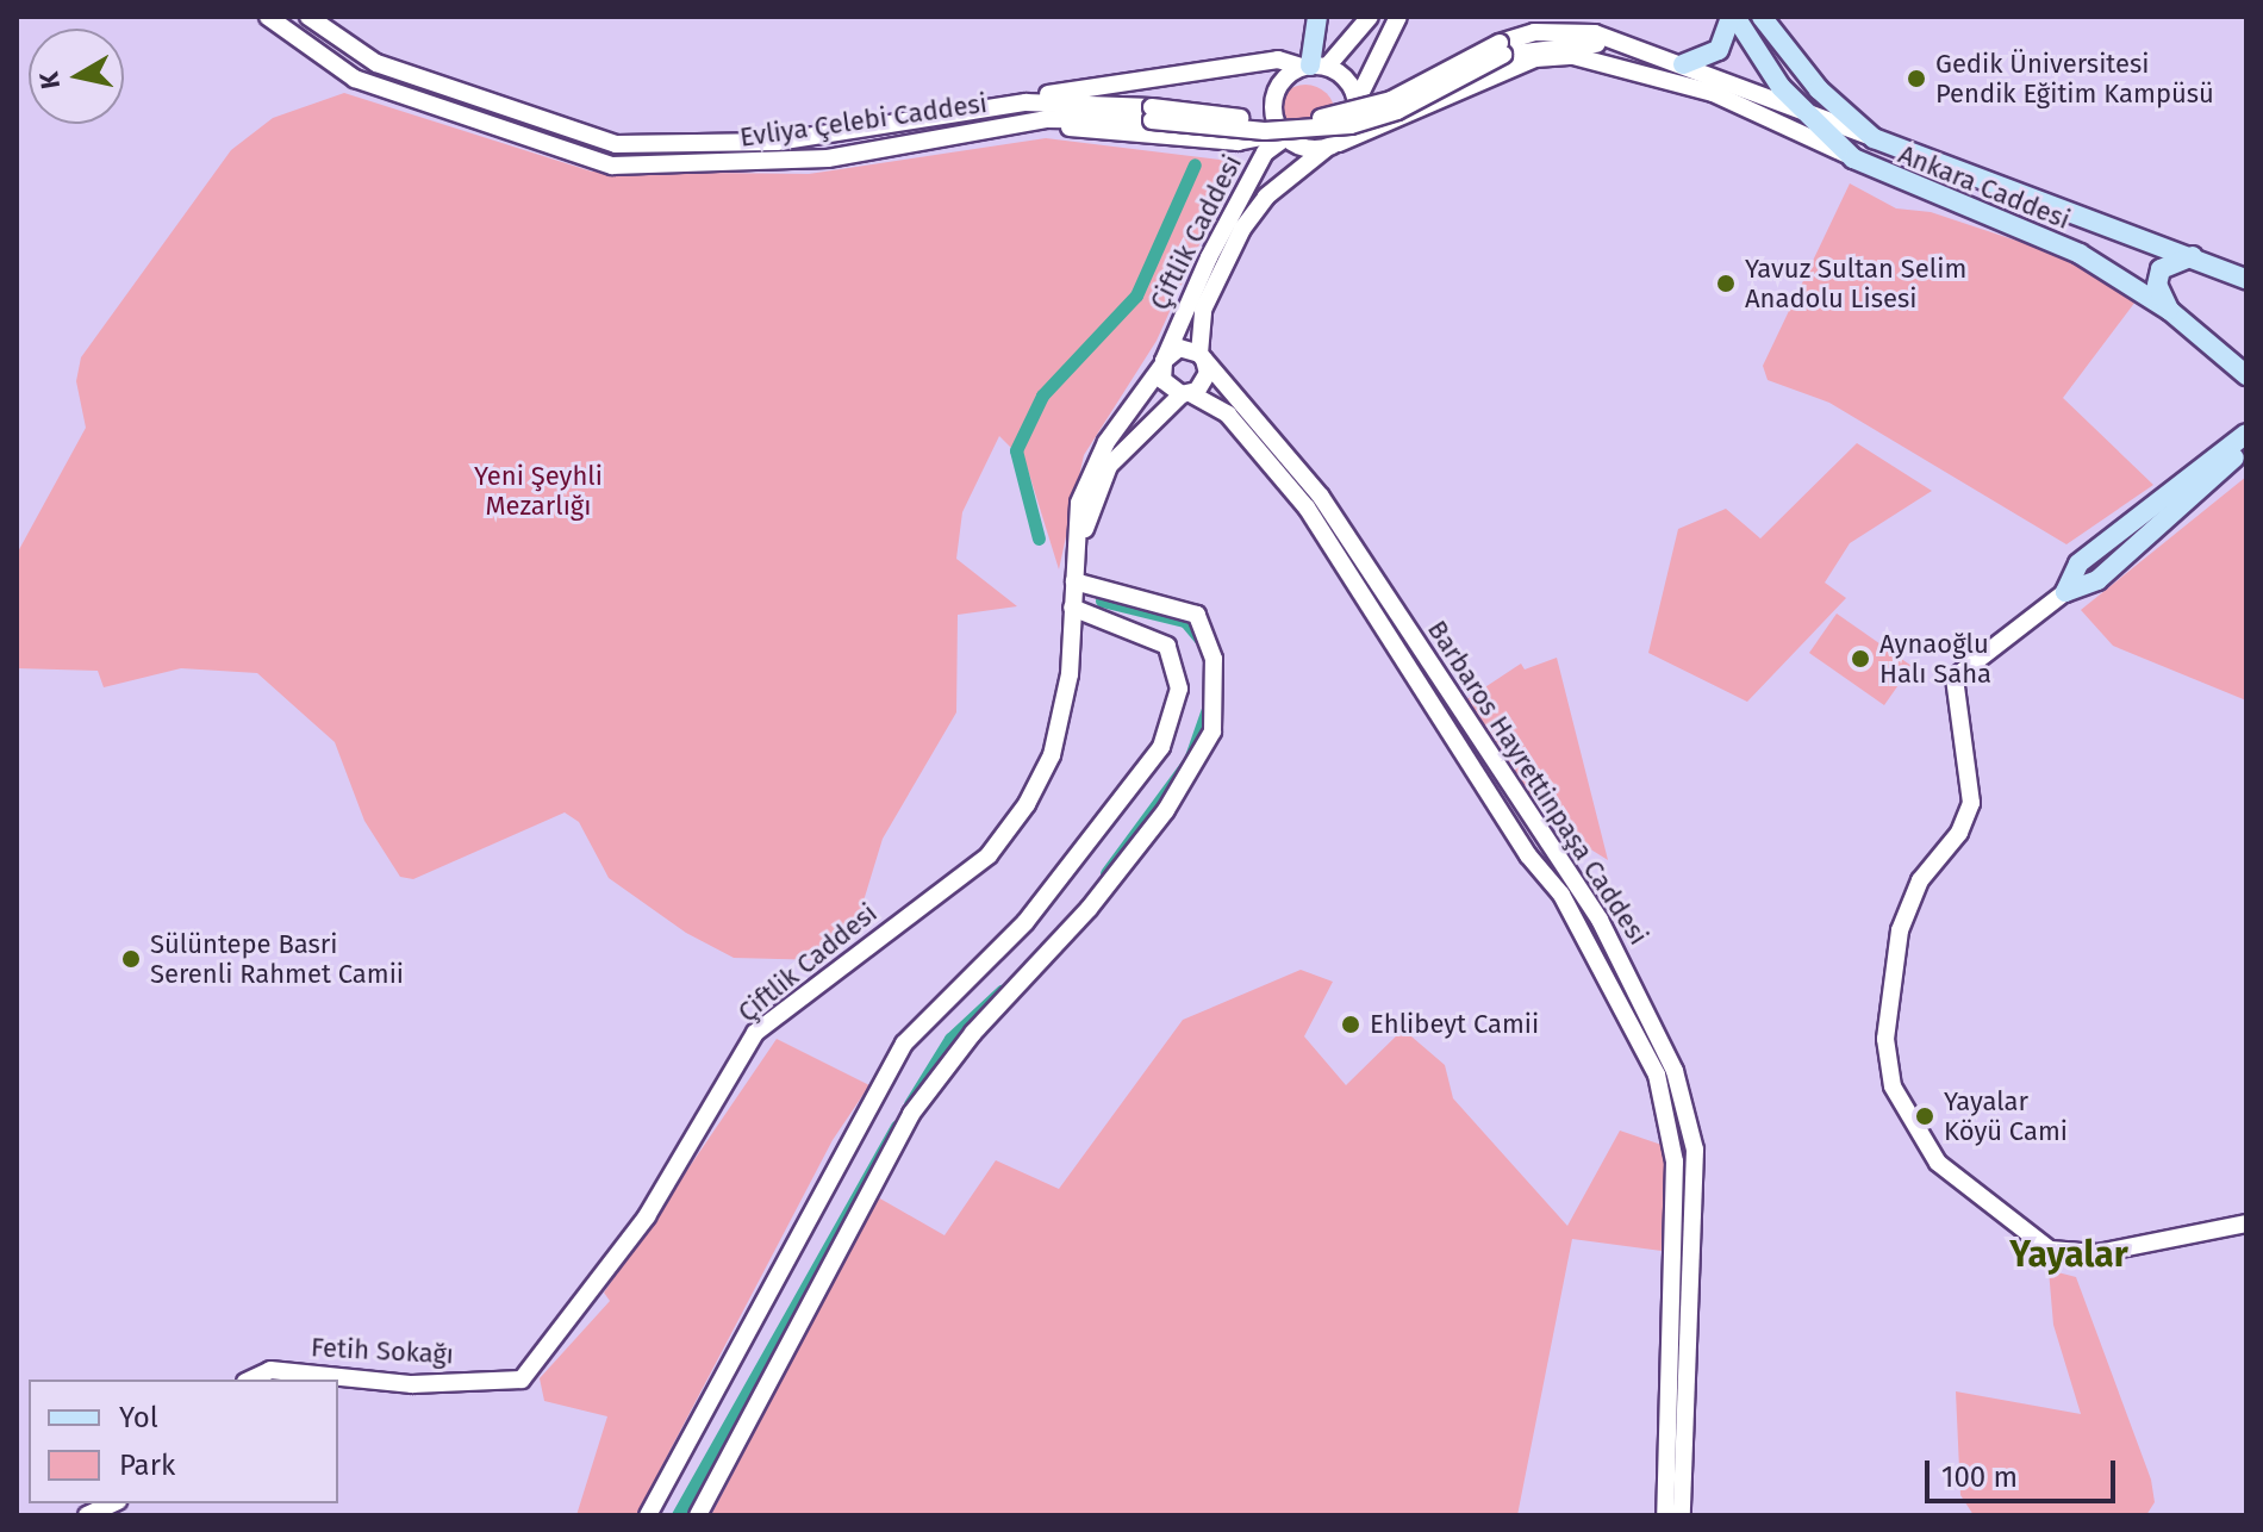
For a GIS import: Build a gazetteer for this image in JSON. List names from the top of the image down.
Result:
{
  "streets": {
    "main road": ["Ankara Caddesi"],
    "street": [
      "Evliya Çelebi Caddesi",
      "Çiftlik Caddesi",
      "Barbaros Hayrettinpaşa Caddesi",
      "Fetih Sokağı"
    ]
  },
  "crossings": [
    ["Evliya Çelebi Caddesi", "Çiftlik Caddesi"],
    ["Çiftlik Caddesi", "Barbaros Hayrettinpaşa Caddesi"],
    ["Çiftlik Caddesi", "Fetih Sokağı"]
  ],
  "districts": ["Yayalar"],
  "parks": ["Yeni Şeyhli Mezarlığı"],
  "places": [
    "Gedik Üniversitesi Pendik Eğitim Kampüsü",
    "Yavuz Sultan Selim Anadolu Lisesi",
    "Aynaoğlu Halı Saha",
    "Sülüntepe Basri Serenli Rahmet Camii",
    "Ehlibeyt Camii",
    "Yayalar Köyü Cami"
  ],
  "legend": ["Yol", "Park"],
  "scale_bar": "100 m",
  "north": "left"
}
